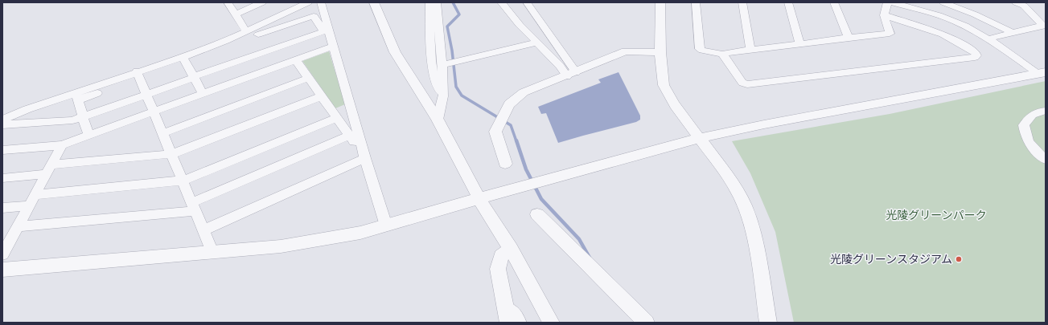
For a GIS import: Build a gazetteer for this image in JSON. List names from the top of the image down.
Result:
{
  "parks": ["光陵グリーンパーク"],
  "places": ["光陵グリーンスタジアム"]
}
